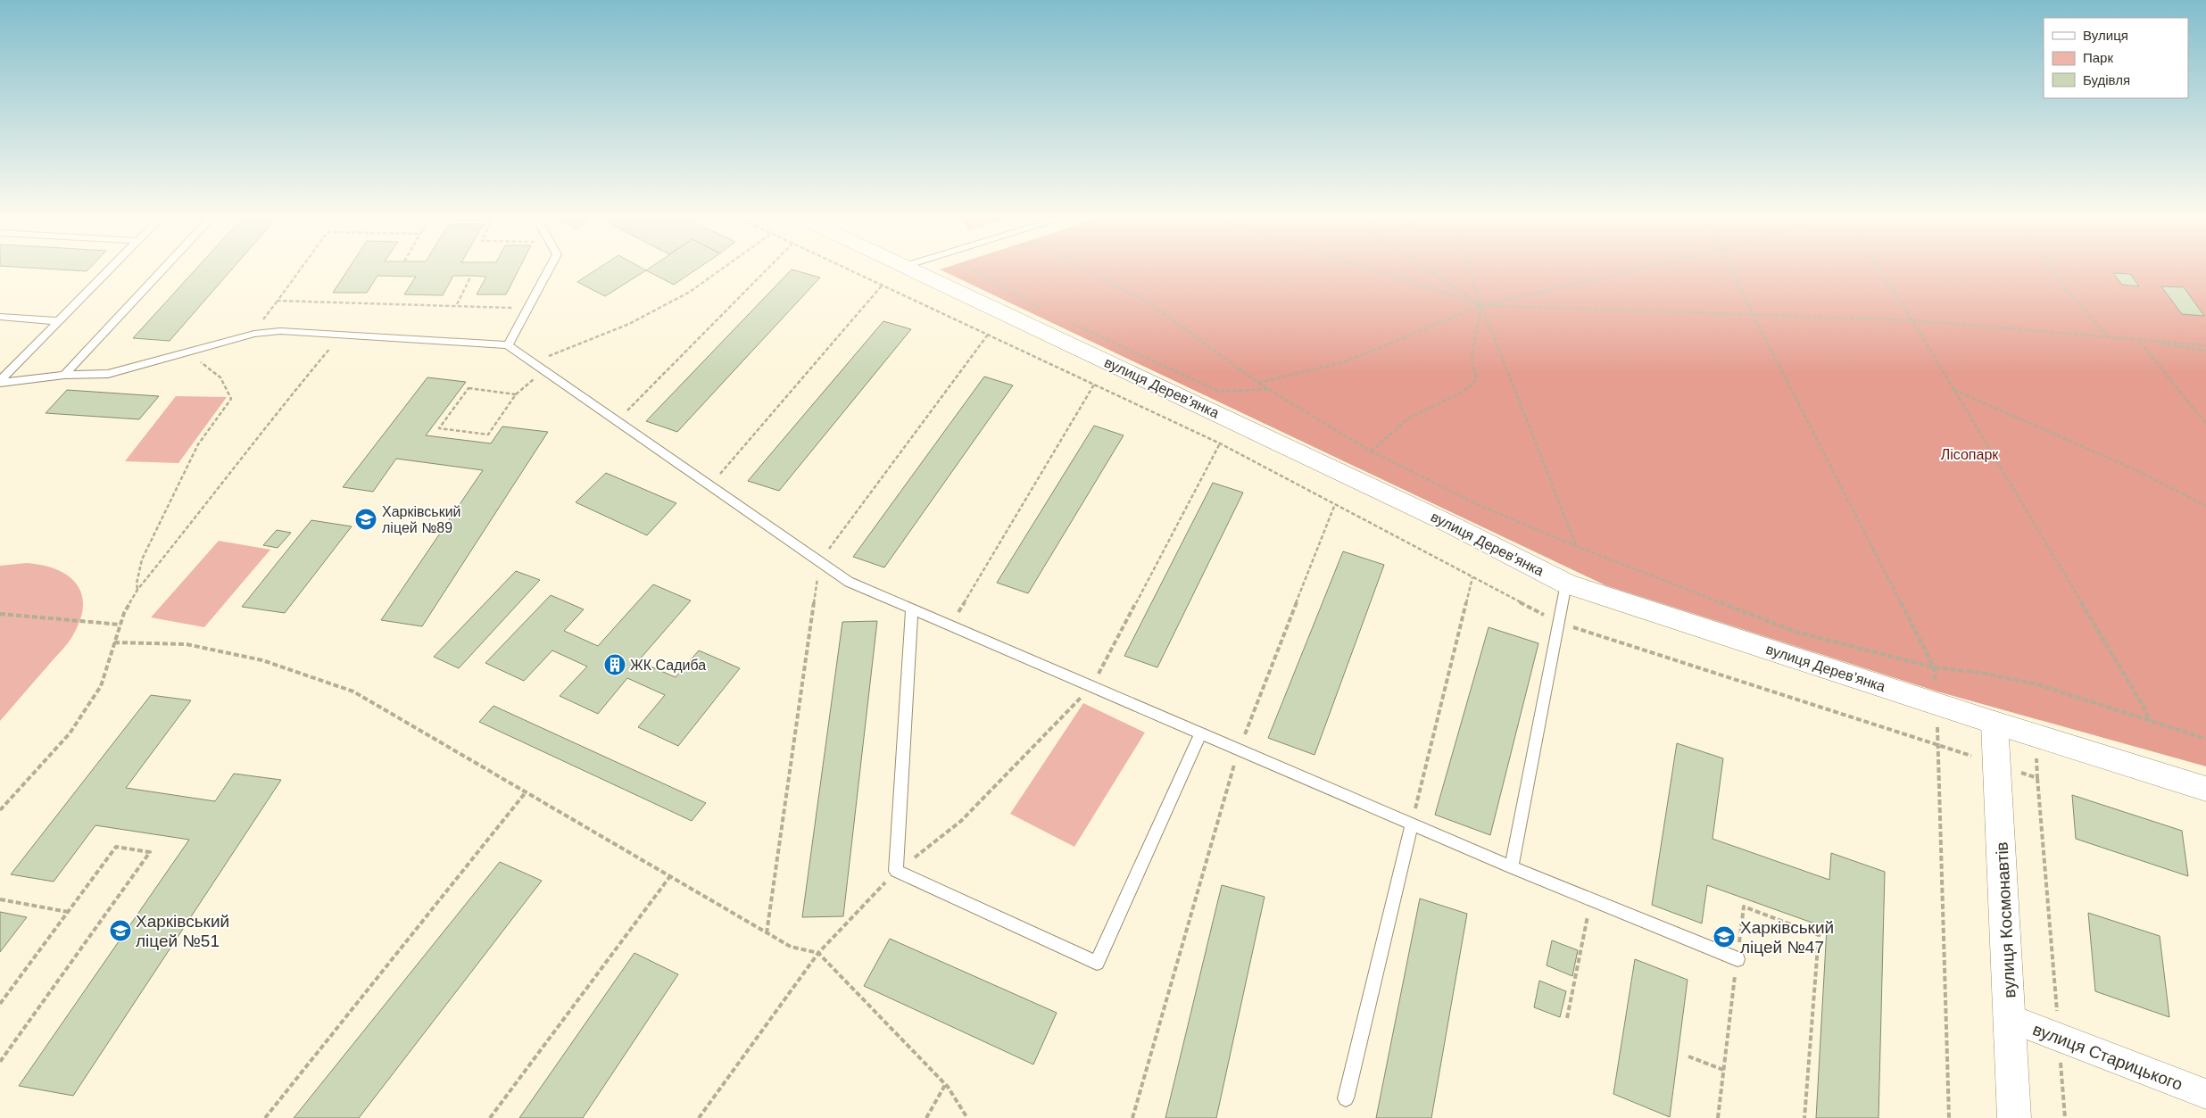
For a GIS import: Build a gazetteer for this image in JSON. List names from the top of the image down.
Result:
{
  "streets": {
    "main road": ["вулиця Дерев’янка", "вулиця Космонавтів"],
    "street": ["вулиця Старицького"]
  },
  "crossings": [
    ["вулиця Дерев’янка", "вулиця Космонавтів"],
    ["вулиця Космонавтів", "вулиця Старицького"]
  ],
  "parks": ["Лісопарк"],
  "places": {
    "school or university": ["Харківський ліцей №89", "Харківський ліцей №51", "Харківський ліцей №47"],
    "building": ["ЖК Садиба"]
  },
  "legend": ["Вулиця", "Парк", "Будівля"]
}
